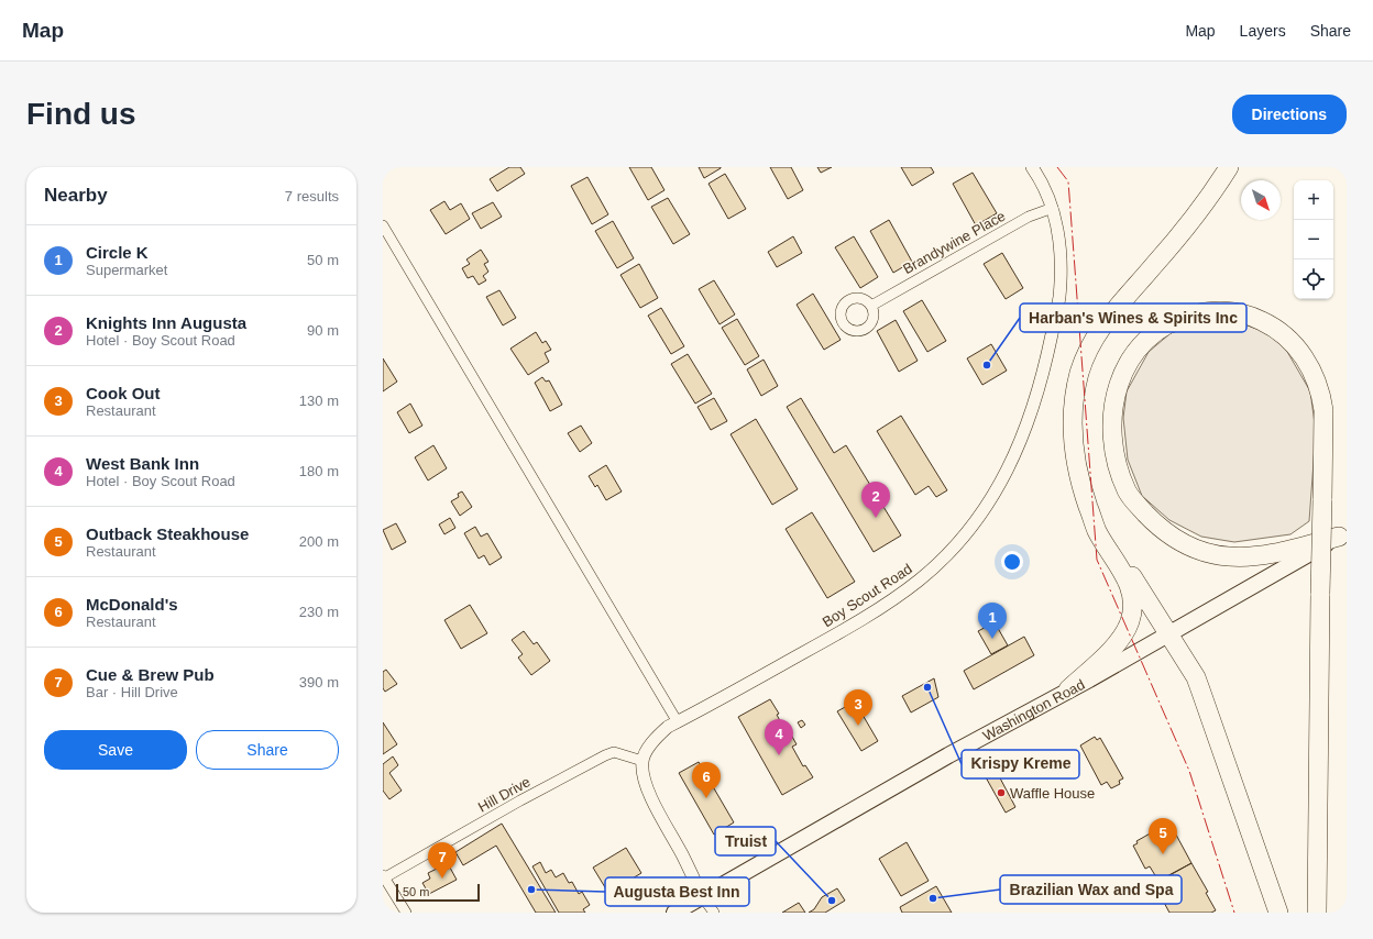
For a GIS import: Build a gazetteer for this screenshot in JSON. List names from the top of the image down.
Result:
{
  "streets": {
    "main road": ["Washington Road"],
    "street": ["Brandywine Place", "Boy Scout Road", "Hill Drive"]
  },
  "crossings": [
    ["Brandywine Place", "Boy Scout Road"],
    ["Boy Scout Road", "Hill Drive"]
  ],
  "places": [
    "Harban's Wines & Spirits Inc",
    "Krispy Kreme",
    "Waffle House",
    "Augusta Best Inn",
    "Brazilian Wax and Spa",
    "Truist"
  ],
  "scale_bar": "50 m",
  "north": "bottom right",
  "page": {
    "header": "Map",
    "nav": ["Map", "Layers", "Share"],
    "buttons": [
      "Directions",
      ["Save", "Share"]
    ],
    "title": "Find us",
    "heading": ["Nearby", "7 results"],
    "map_buttons": ["+", "−"],
    "list": [
      {
        "mark": "1",
        "name": "Circle K",
        "note": "Supermarket",
        "value": "50 m"
      },
      {
        "mark": "2",
        "name": "Knights Inn Augusta",
        "note": "Hotel · Boy Scout Road",
        "value": "90 m"
      },
      {
        "mark": "3",
        "name": "Cook Out",
        "note": "Restaurant",
        "value": "130 m"
      },
      {
        "mark": "4",
        "name": "West Bank Inn",
        "note": "Hotel · Boy Scout Road",
        "value": "180 m"
      },
      {
        "mark": "5",
        "name": "Outback Steakhouse",
        "note": "Restaurant",
        "value": "200 m"
      },
      {
        "mark": "6",
        "name": "McDonald's",
        "note": "Restaurant",
        "value": "230 m"
      },
      {
        "mark": "7",
        "name": "Cue & Brew Pub",
        "note": "Bar · Hill Drive",
        "value": "390 m"
      }
    ],
    "pins": [
      "2",
      "1",
      "3",
      "4",
      "6",
      "5",
      "7"
    ],
    "scale": "50 m"
  }
}
